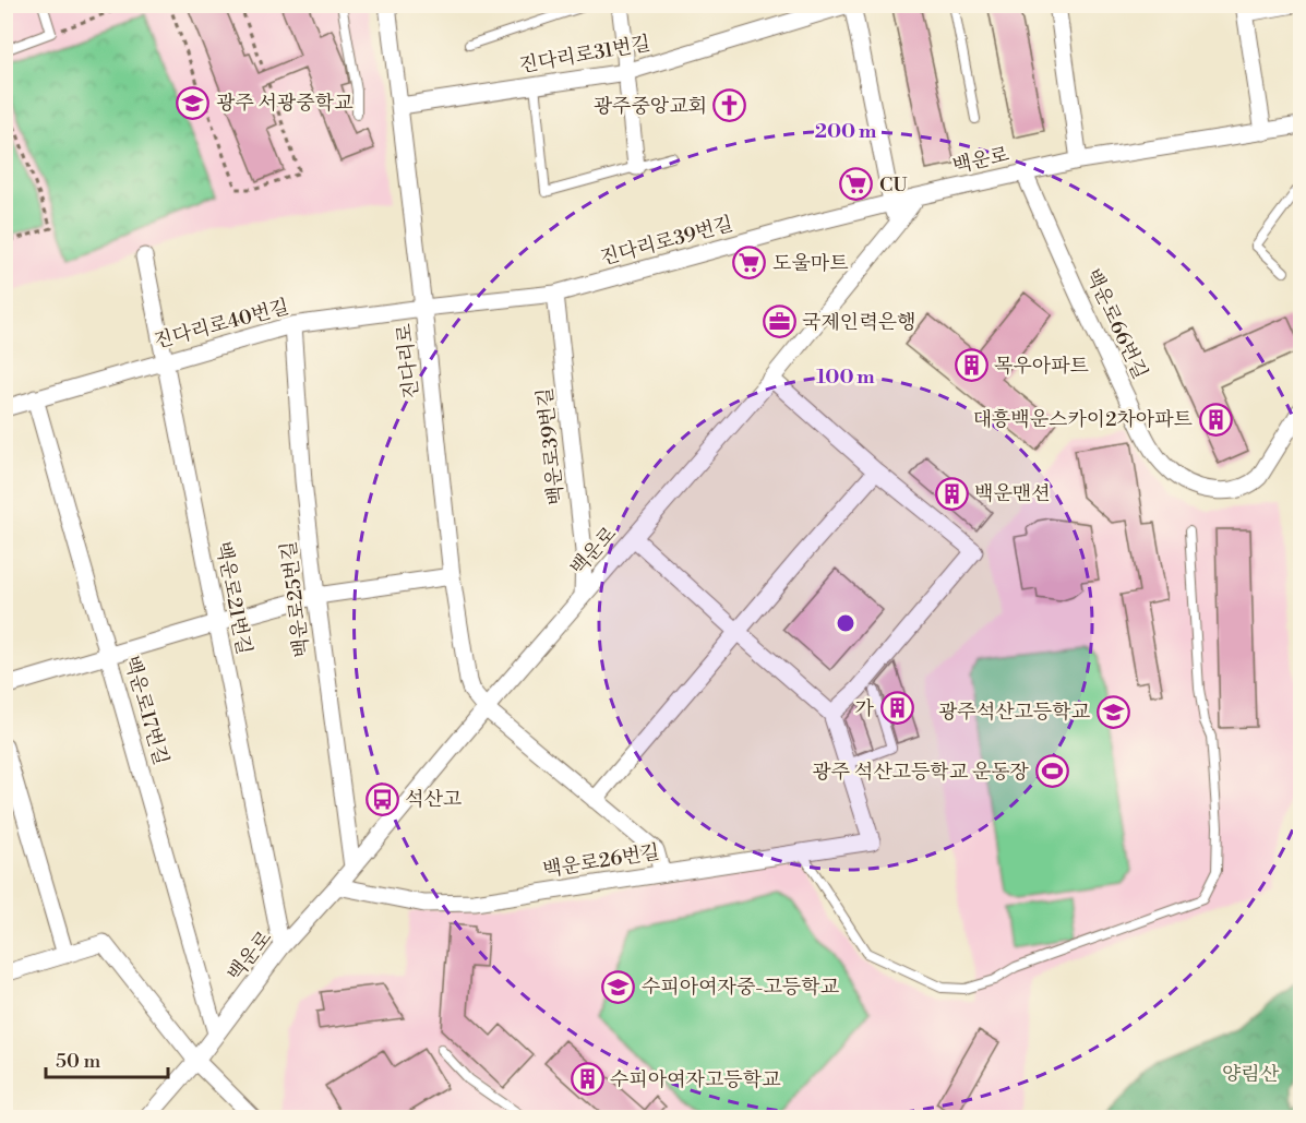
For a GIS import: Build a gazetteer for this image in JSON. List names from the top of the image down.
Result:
{
  "streets": {
    "street": [
      "진다리로31번길",
      "백운로",
      "진다리로39번길",
      "진다리로40번길",
      "백운로66번길",
      "진다리로",
      "백운로39번길",
      "백운로21번길",
      "백운로25번길",
      "백운로17번길",
      "백운로26번길"
    ]
  },
  "crossings": [
    ["진다리로31번길", "진다리로"],
    ["백운로", "진다리로39번길"],
    ["백운로", "백운로66번길"],
    ["백운로", "진다리로"],
    ["백운로", "백운로39번길"],
    ["백운로", "백운로21번길"],
    ["백운로", "백운로25번길"],
    ["백운로", "백운로17번길"],
    ["백운로", "백운로26번길"],
    ["진다리로39번길", "진다리로40번길"],
    ["진다리로39번길", "진다리로"],
    ["진다리로39번길", "백운로39번길"],
    ["진다리로40번길", "진다리로"],
    ["진다리로40번길", "백운로21번길"],
    ["진다리로40번길", "백운로25번길"],
    ["진다리로40번길", "백운로17번길"],
    ["진다리로", "백운로26번길"]
  ],
  "parks": ["양림산"],
  "places": {
    "school or university": ["광주 서광중학교", "광주석산고등학교", "수피아여자중-고등학교"],
    "church": ["광주중앙교회"],
    "supermarket": ["CU", "도울마트"],
    "office": ["국제인력은행"],
    "building": [
      "목우아파트",
      "대흥백운스카이2차아파트",
      "백운맨션",
      "가",
      "수피아여자고등학교"
    ],
    "sports": ["광주 석산고등학교 운동장"],
    "bus stop": ["석산고"]
  },
  "scale_bar": "50 m",
  "rings": ["200 m", "100 m"]
}
